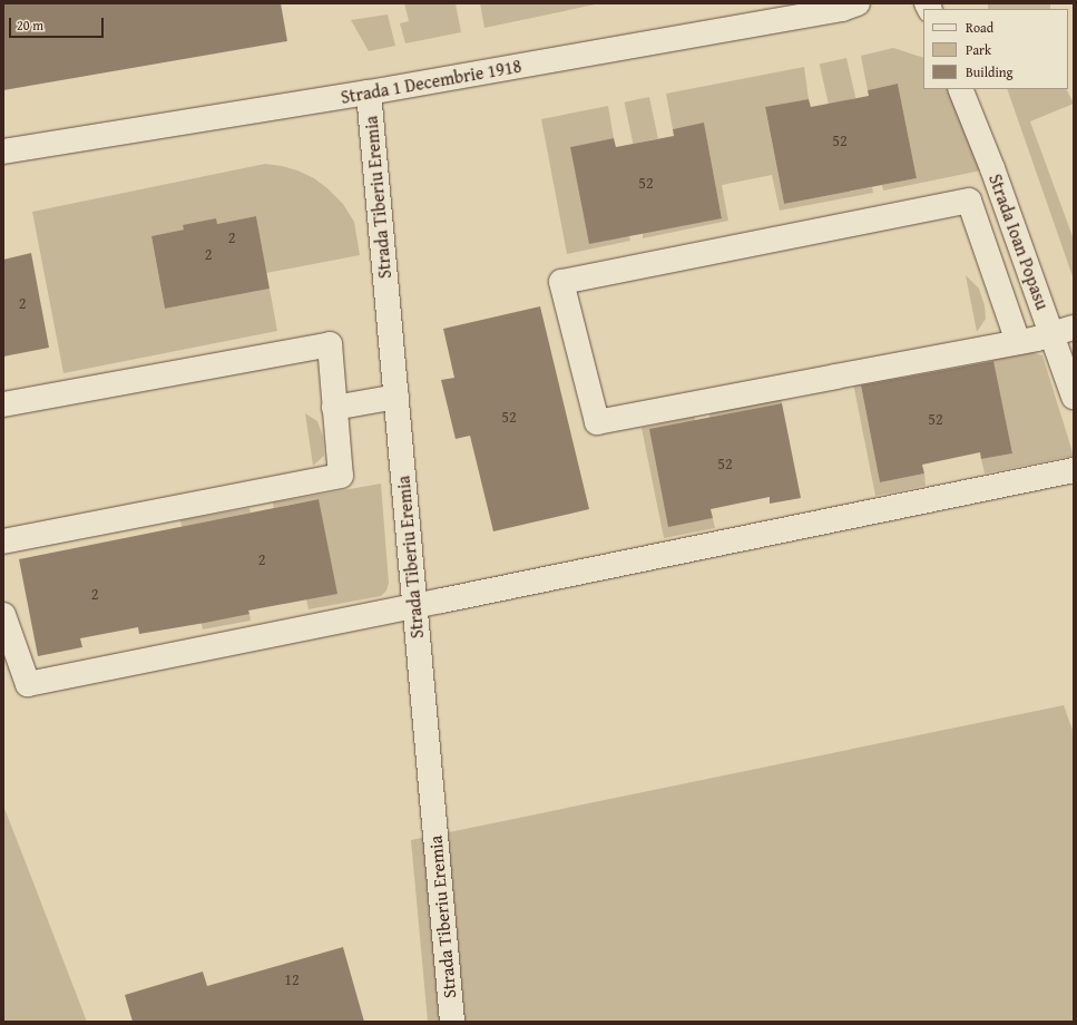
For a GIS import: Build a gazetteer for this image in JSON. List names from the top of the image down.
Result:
{
  "streets": {
    "street": ["Strada 1 Decembrie 1918", "Strada Tiberiu Eremia", "Strada Ioan Popasu"]
  },
  "crossings": [
    ["Strada 1 Decembrie 1918", "Strada Tiberiu Eremia"]
  ],
  "house_numbers": [
    "52",
    "52",
    "2",
    "2",
    "2",
    "52",
    "52",
    "52",
    "2",
    "2",
    "12"
  ],
  "legend": ["Road", "Park", "Building"],
  "scale_bar": "20 m"
}
